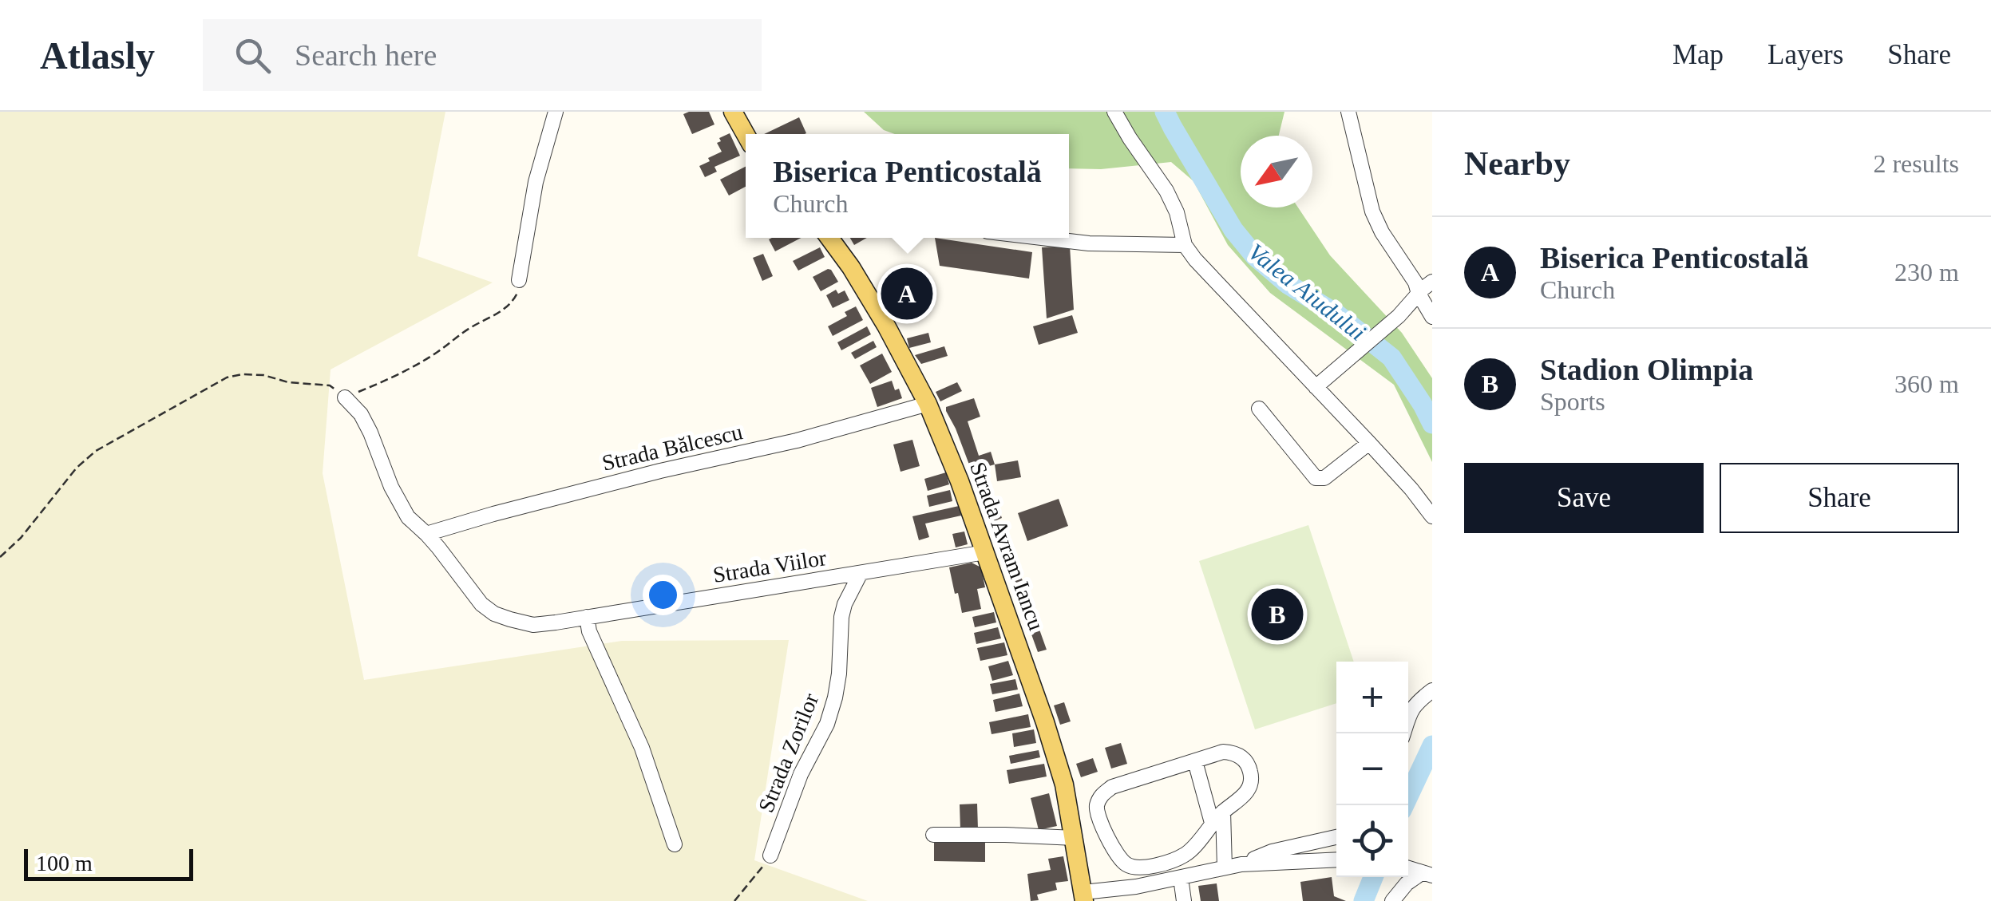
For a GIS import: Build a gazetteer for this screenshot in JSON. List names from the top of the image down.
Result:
{
  "streets": {
    "main road": ["Strada Avram Iancu"],
    "street": ["Strada Bălcescu", "Strada Viilor", "Strada Zorilor"]
  },
  "crossings": [
    ["Strada Bălcescu", "Strada Avram Iancu"],
    ["Strada Bălcescu", "Strada Viilor"],
    ["Strada Avram Iancu", "Strada Viilor"],
    ["Strada Viilor", "Strada Zorilor"]
  ],
  "water": ["Valea Aiudului"],
  "scale_bar": "100 m",
  "north": "bottom left",
  "page": {
    "header": "Atlasly",
    "search": "Search here",
    "nav": ["Map", "Layers", "Share"],
    "heading": ["Nearby", "2 results"],
    "popup": ["Biserica Penticostală", "Church"],
    "list": [
      {
        "mark": "A",
        "name": "Biserica Penticostală",
        "note": "Church",
        "value": "230 m"
      },
      {
        "mark": "B",
        "name": "Stadion Olimpia",
        "note": "Sports",
        "value": "360 m"
      }
    ],
    "pins": ["A", "B"],
    "buttons": ["Save", "Share"],
    "map_buttons": ["+", "−"],
    "scale": "100 m"
  }
}
